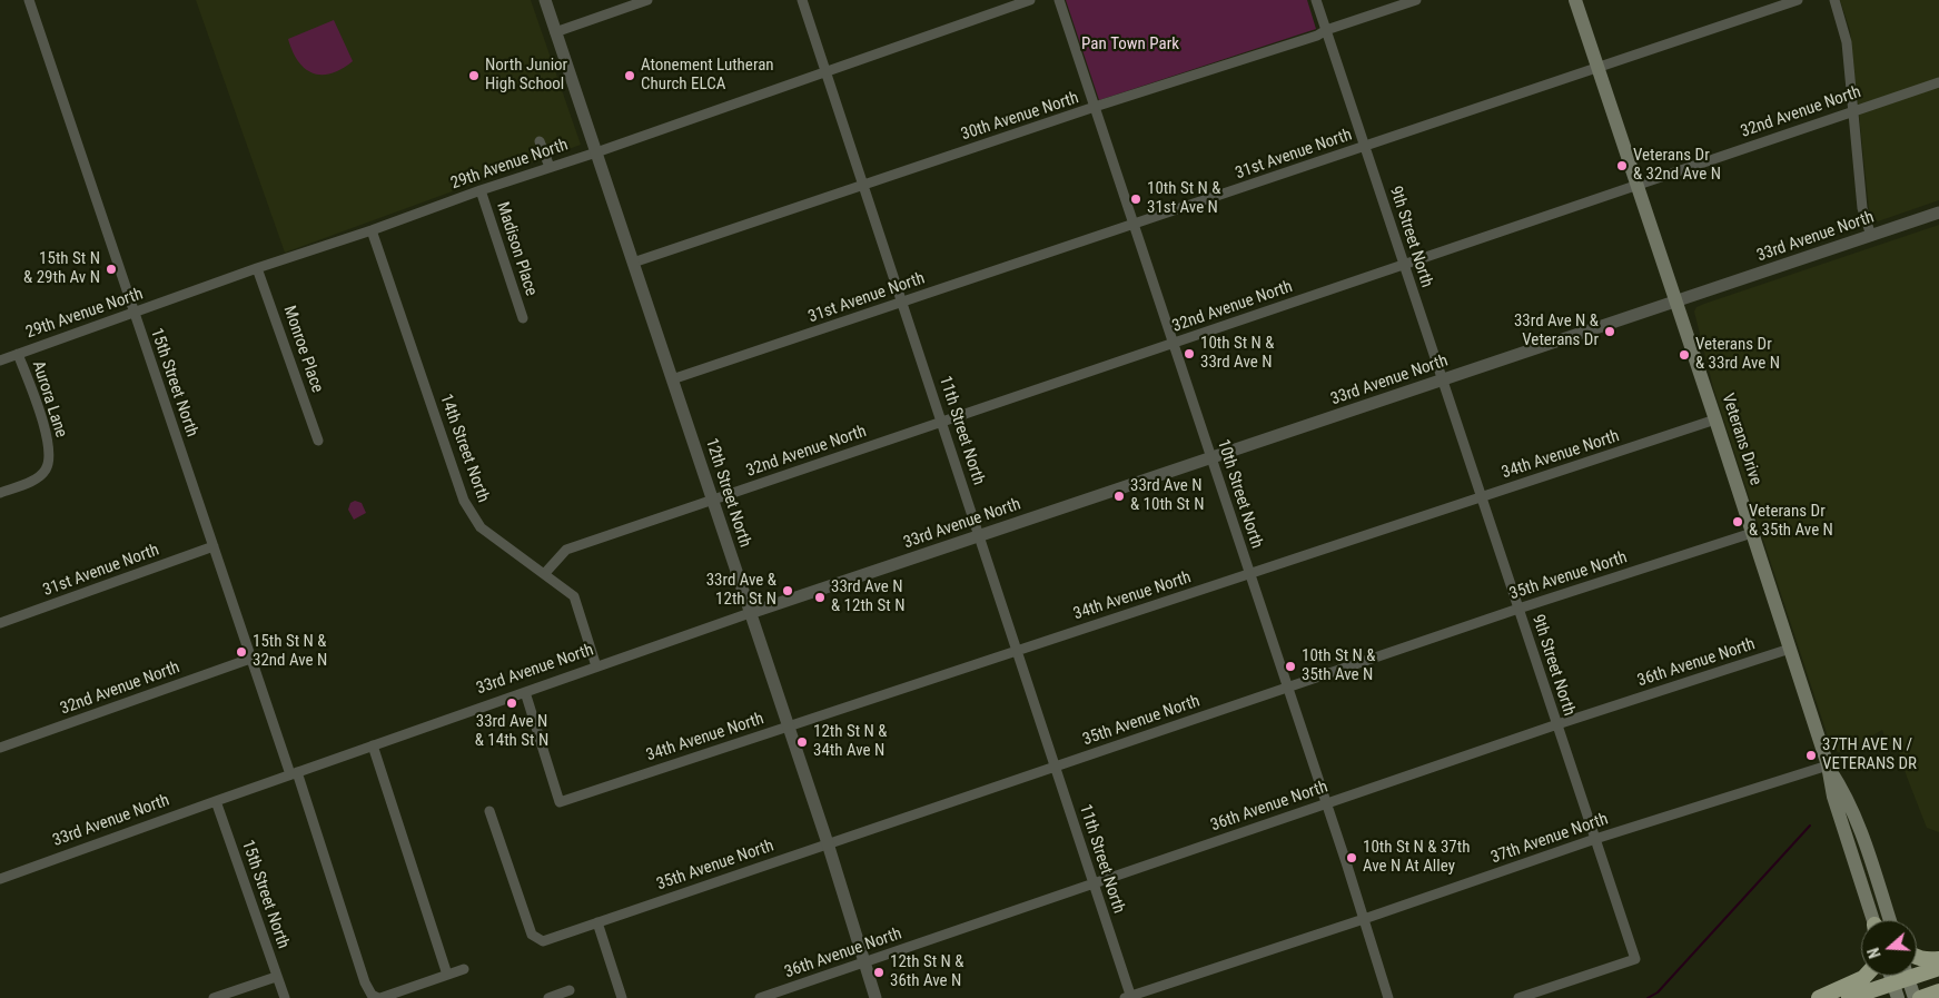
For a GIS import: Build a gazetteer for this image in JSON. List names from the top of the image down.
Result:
{
  "streets": {
    "main road": ["Veterans Drive"],
    "street": [
      "32nd Avenue North",
      "30th Avenue North",
      "31st Avenue North",
      "29th Avenue North",
      "9th Street North",
      "33rd Avenue North",
      "Madison Place",
      "Monroe Place",
      "15th Street North",
      "Aurora Lane",
      "11th Street North",
      "14th Street North",
      "34th Avenue North",
      "12th Street North",
      "10th Street North",
      "35th Avenue North",
      "36th Avenue North",
      "37th Avenue North"
    ]
  },
  "crossings": [
    ["32nd Avenue North", "9th Street North"],
    ["32nd Avenue North", "15th Street North"],
    ["32nd Avenue North", "11th Street North"],
    ["32nd Avenue North", "Veterans Drive"],
    ["32nd Avenue North", "14th Street North"],
    ["32nd Avenue North", "12th Street North"],
    ["32nd Avenue North", "10th Street North"],
    ["30th Avenue North", "9th Street North"],
    ["30th Avenue North", "11th Street North"],
    ["30th Avenue North", "12th Street North"],
    ["30th Avenue North", "10th Street North"],
    ["31st Avenue North", "9th Street North"],
    ["31st Avenue North", "15th Street North"],
    ["31st Avenue North", "11th Street North"],
    ["31st Avenue North", "Veterans Drive"],
    ["31st Avenue North", "12th Street North"],
    ["31st Avenue North", "10th Street North"],
    ["29th Avenue North", "Madison Place"],
    ["29th Avenue North", "Monroe Place"],
    ["29th Avenue North", "15th Street North"],
    ["29th Avenue North", "Aurora Lane"],
    ["29th Avenue North", "11th Street North"],
    ["29th Avenue North", "14th Street North"],
    ["29th Avenue North", "12th Street North"],
    ["9th Street North", "33rd Avenue North"],
    ["9th Street North", "34th Avenue North"],
    ["9th Street North", "35th Avenue North"],
    ["9th Street North", "36th Avenue North"],
    ["9th Street North", "37th Avenue North"],
    ["33rd Avenue North", "15th Street North"],
    ["33rd Avenue North", "11th Street North"],
    ["33rd Avenue North", "Veterans Drive"],
    ["33rd Avenue North", "14th Street North"],
    ["33rd Avenue North", "34th Avenue North"],
    ["33rd Avenue North", "12th Street North"],
    ["33rd Avenue North", "10th Street North"],
    ["11th Street North", "34th Avenue North"],
    ["11th Street North", "35th Avenue North"],
    ["11th Street North", "36th Avenue North"],
    ["11th Street North", "37th Avenue North"],
    ["Veterans Drive", "34th Avenue North"],
    ["Veterans Drive", "35th Avenue North"],
    ["Veterans Drive", "36th Avenue North"],
    ["Veterans Drive", "37th Avenue North"],
    ["34th Avenue North", "12th Street North"],
    ["34th Avenue North", "10th Street North"],
    ["12th Street North", "35th Avenue North"],
    ["12th Street North", "36th Avenue North"],
    ["10th Street North", "35th Avenue North"],
    ["10th Street North", "36th Avenue North"],
    ["10th Street North", "37th Avenue North"]
  ],
  "parks": ["Pan Town Park"],
  "places": [
    "North Junior High School",
    "Atonement Lutheran Church ELCA",
    "Veterans Dr & 32nd Ave N",
    "10th St N & 31st Ave N",
    "15th St N & 29th Av N",
    "33rd Ave N & Veterans Dr",
    "10th St N & 33rd Ave N",
    "Veterans Dr & 33rd Ave N",
    "33rd Ave N & 10th St N",
    "Veterans Dr & 35th Ave N",
    "33rd Ave & 12th St N",
    "33rd Ave N & 12th St N",
    "15th St N & 32nd Ave N",
    "10th St N & 35th Ave N",
    "33rd Ave N & 14th St N",
    "12th St N & 34th Ave N",
    "37TH AVE N / VETERANS DR",
    "10th St N & 37th Ave N At Alley",
    "12th St N & 36th Ave N"
  ],
  "north": "left"
}
